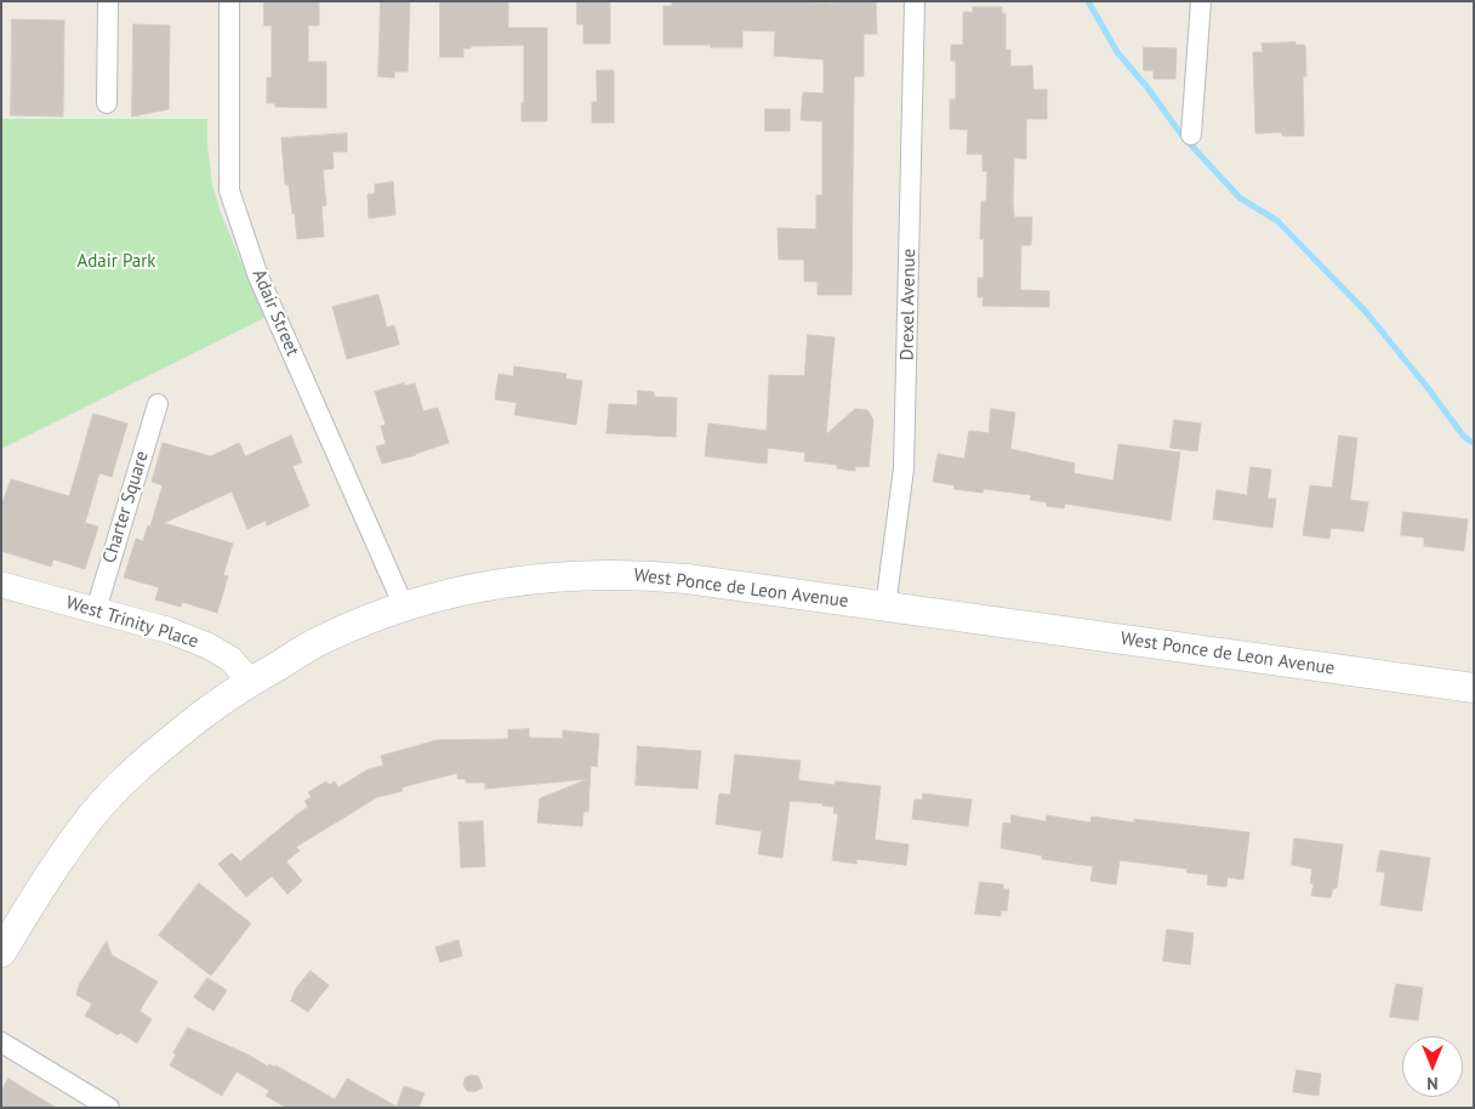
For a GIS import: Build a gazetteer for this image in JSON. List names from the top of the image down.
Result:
{
  "streets": {
    "main road": ["West Ponce de Leon Avenue"],
    "street": [
      "Drexel Avenue",
      "Adair Street",
      "Charter Square",
      "West Trinity Place"
    ]
  },
  "crossings": [
    ["Drexel Avenue", "West Ponce de Leon Avenue"],
    ["Adair Street", "West Ponce de Leon Avenue"],
    ["Charter Square", "West Trinity Place"],
    ["West Ponce de Leon Avenue", "West Trinity Place"]
  ],
  "parks": ["Adair Park"],
  "north": "bottom"
}
